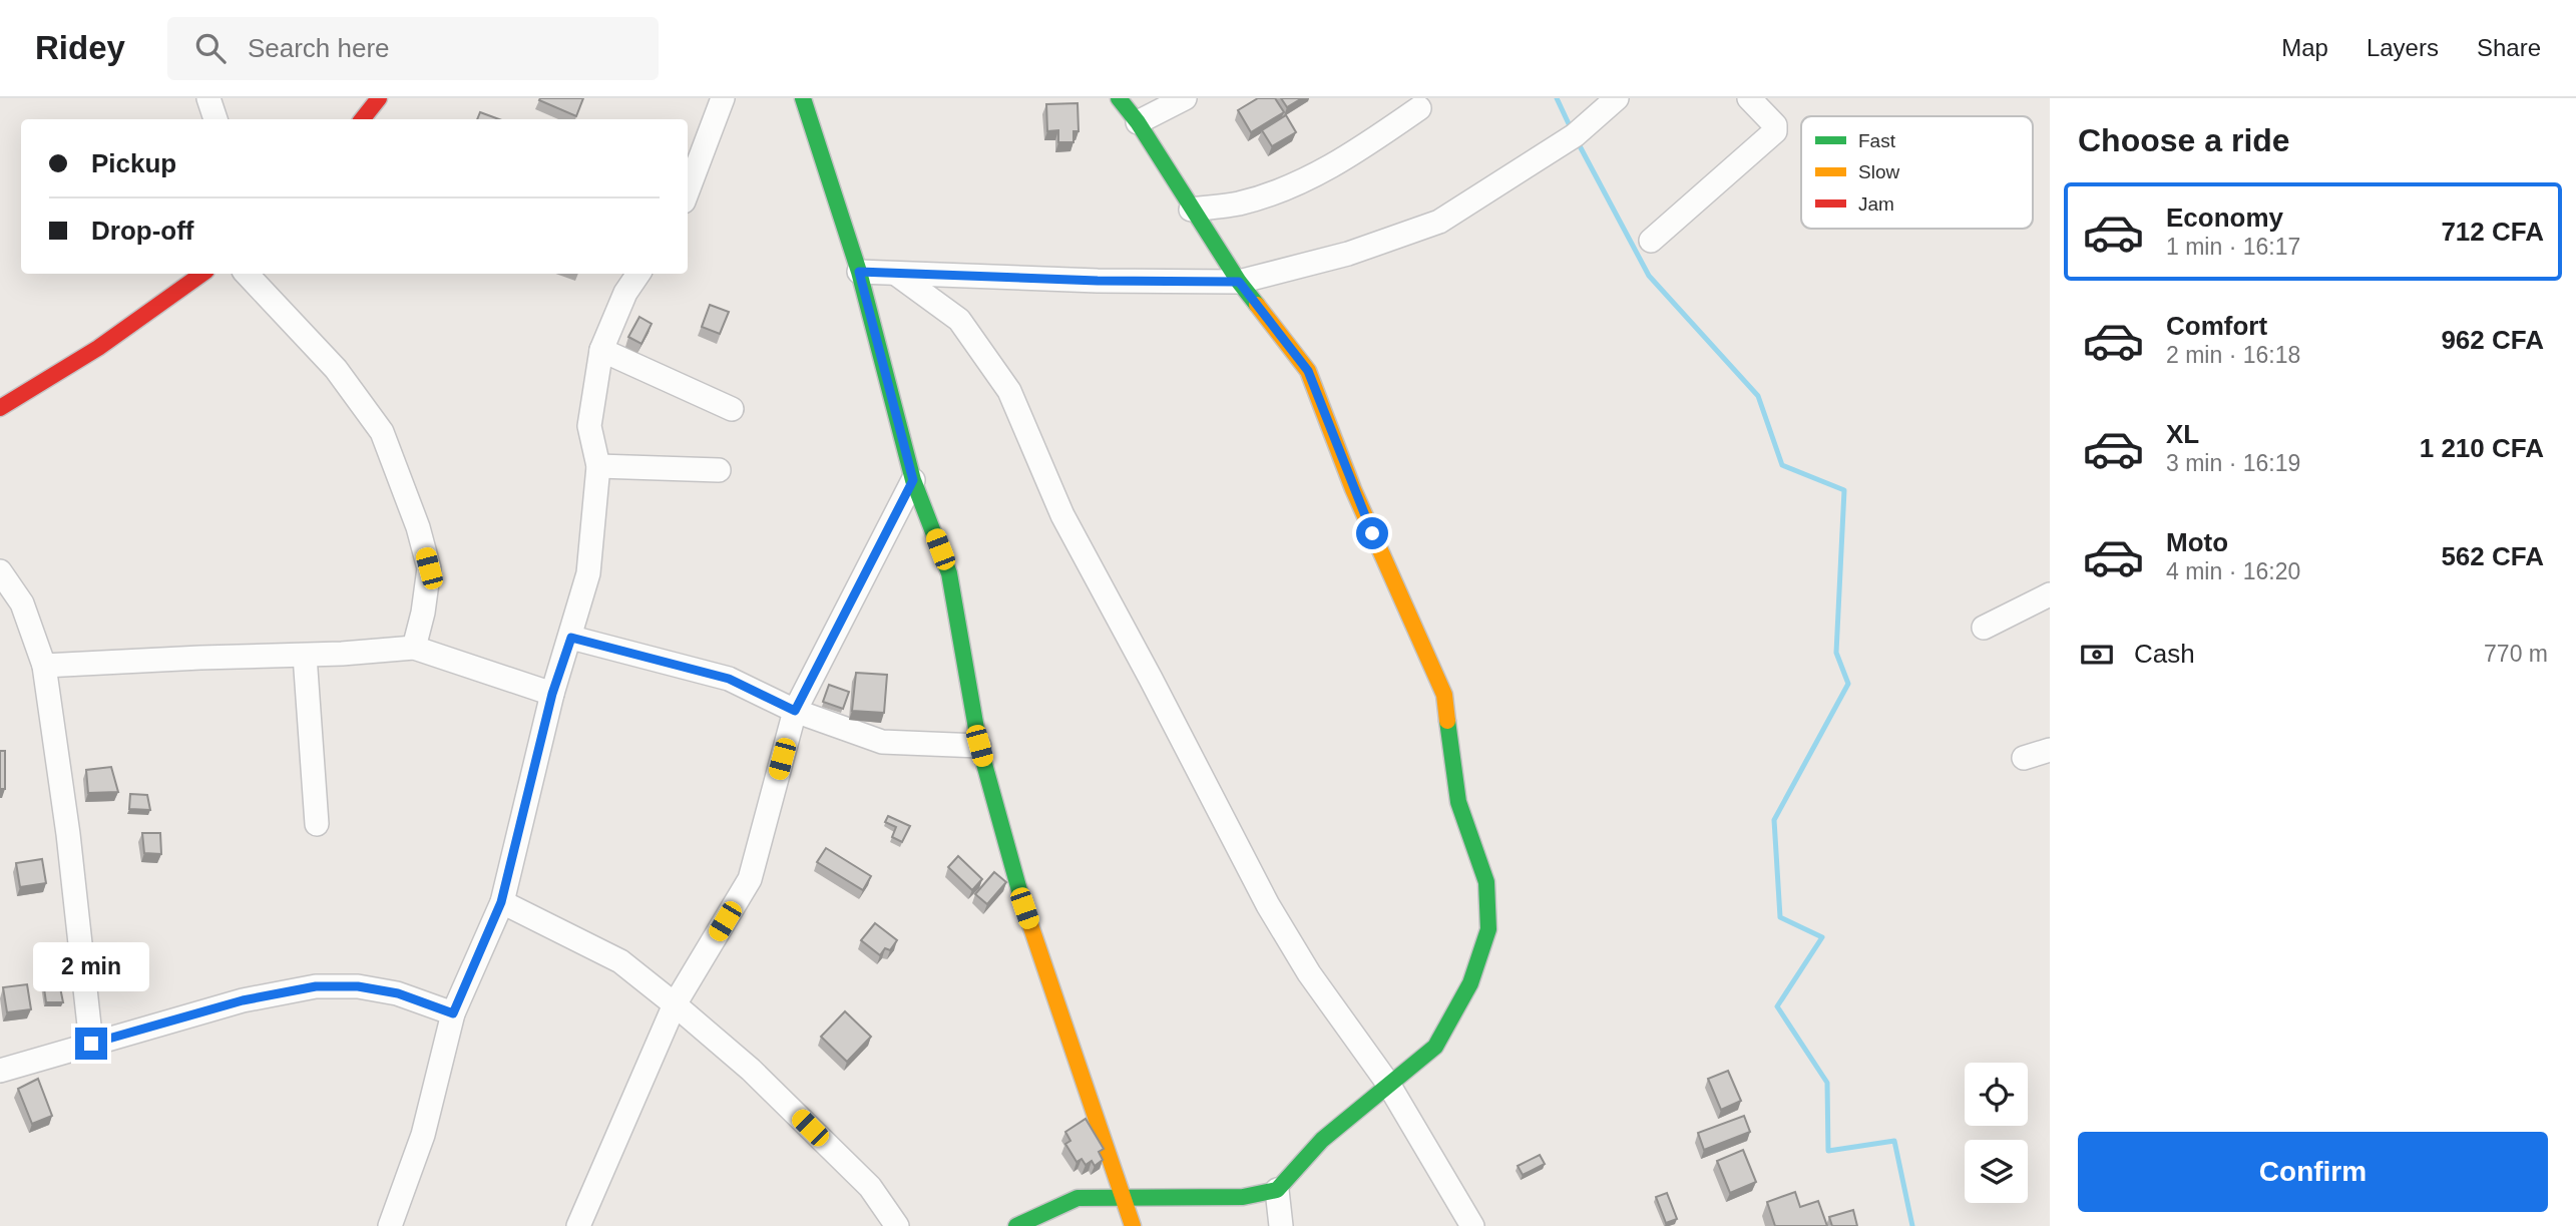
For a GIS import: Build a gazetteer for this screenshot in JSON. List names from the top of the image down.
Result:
{
  "legend": ["Fast", "Slow", "Jam"],
  "page": {
    "header": "Ridey",
    "search": "Search here",
    "nav": ["Map", "Layers", "Share"],
    "heading": "Choose a ride",
    "banner": ["Pickup", "Drop-off"],
    "list": [
      {
        "name": "Economy",
        "note": "1 min · 16:17",
        "value": "712 CFA"
      },
      {
        "name": "Comfort",
        "note": "2 min · 16:18",
        "value": "962 CFA"
      },
      {
        "name": "XL",
        "note": "3 min · 16:19",
        "value": "1 210 CFA"
      },
      {
        "name": "Moto",
        "note": "4 min · 16:20",
        "value": "562 CFA"
      }
    ],
    "pay": ["Cash", "770 m"],
    "bubble": "2 min",
    "buttons": "Confirm"
  }
}
